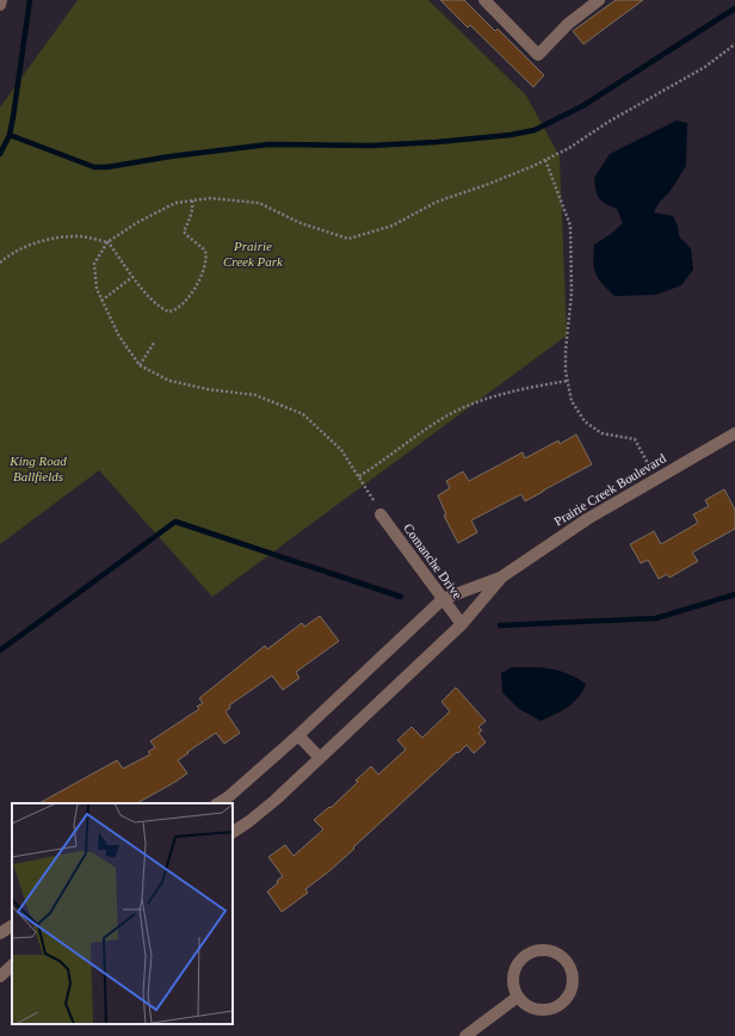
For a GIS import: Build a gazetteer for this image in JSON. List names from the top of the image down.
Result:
{
  "streets": {
    "street": ["Prairie Creek Boulevard", "Comanche Drive"]
  },
  "crossings": [
    ["Prairie Creek Boulevard", "Comanche Drive"]
  ],
  "parks": ["Prairie Creek Park", "King Road Ballfields"]
}
